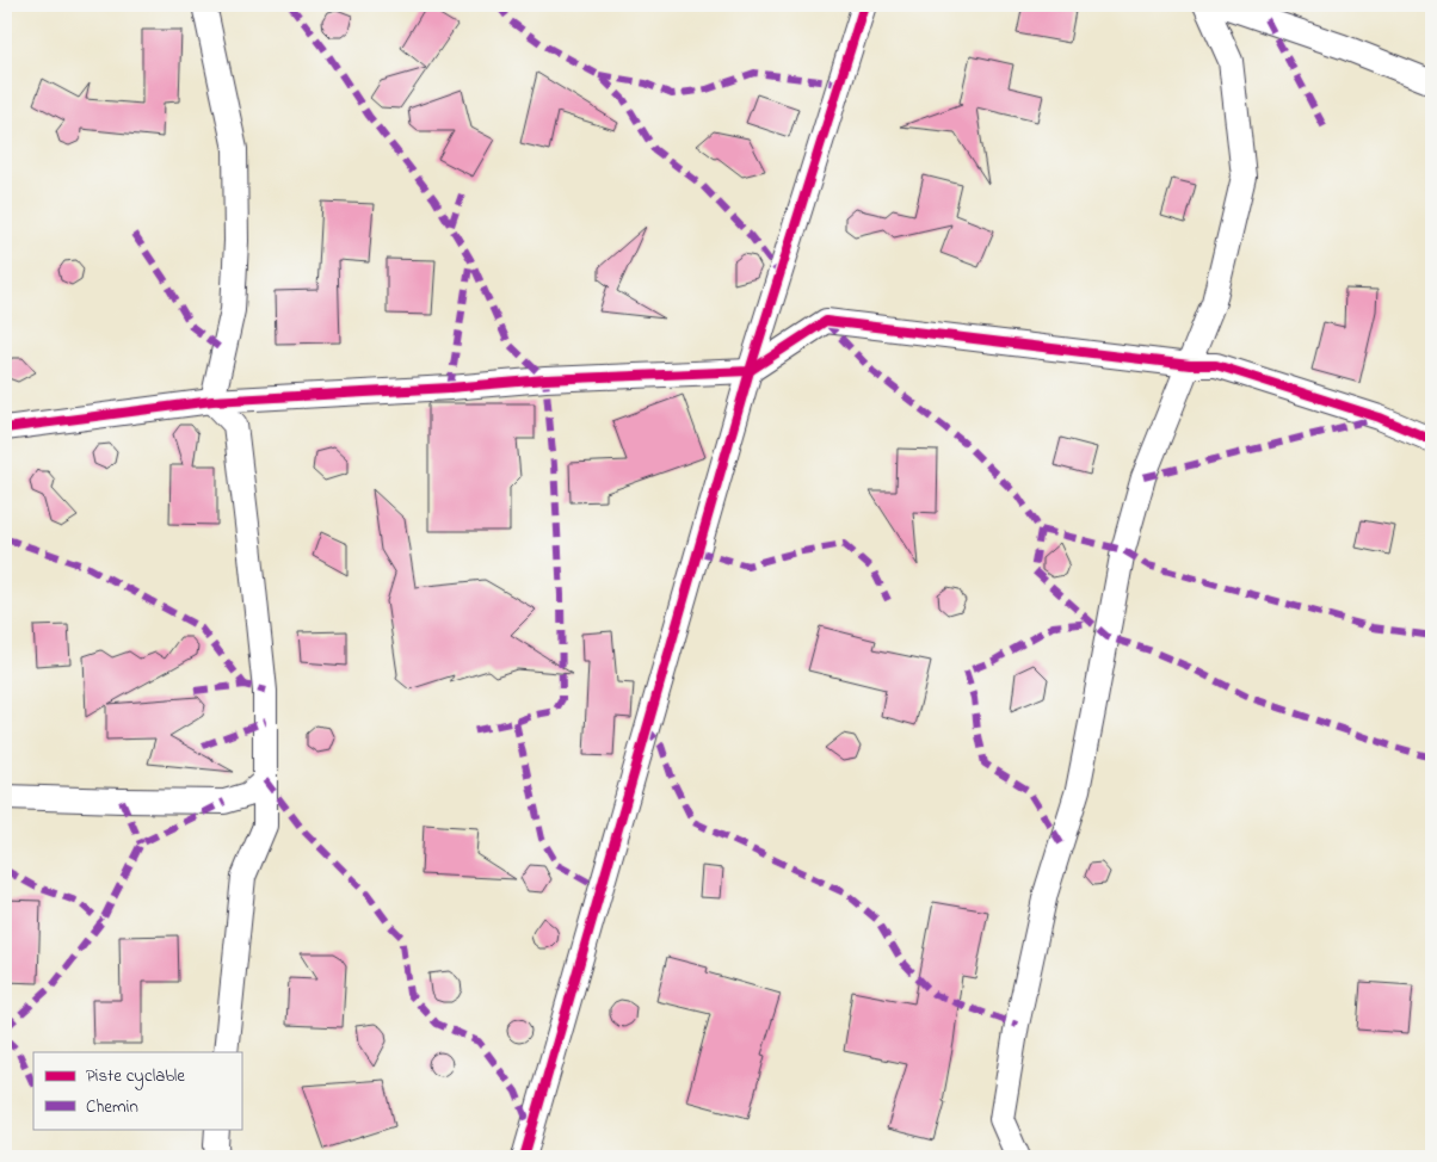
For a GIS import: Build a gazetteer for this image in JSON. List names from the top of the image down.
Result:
{
  "legend": ["Piste cyclable", "Chemin"]
}
